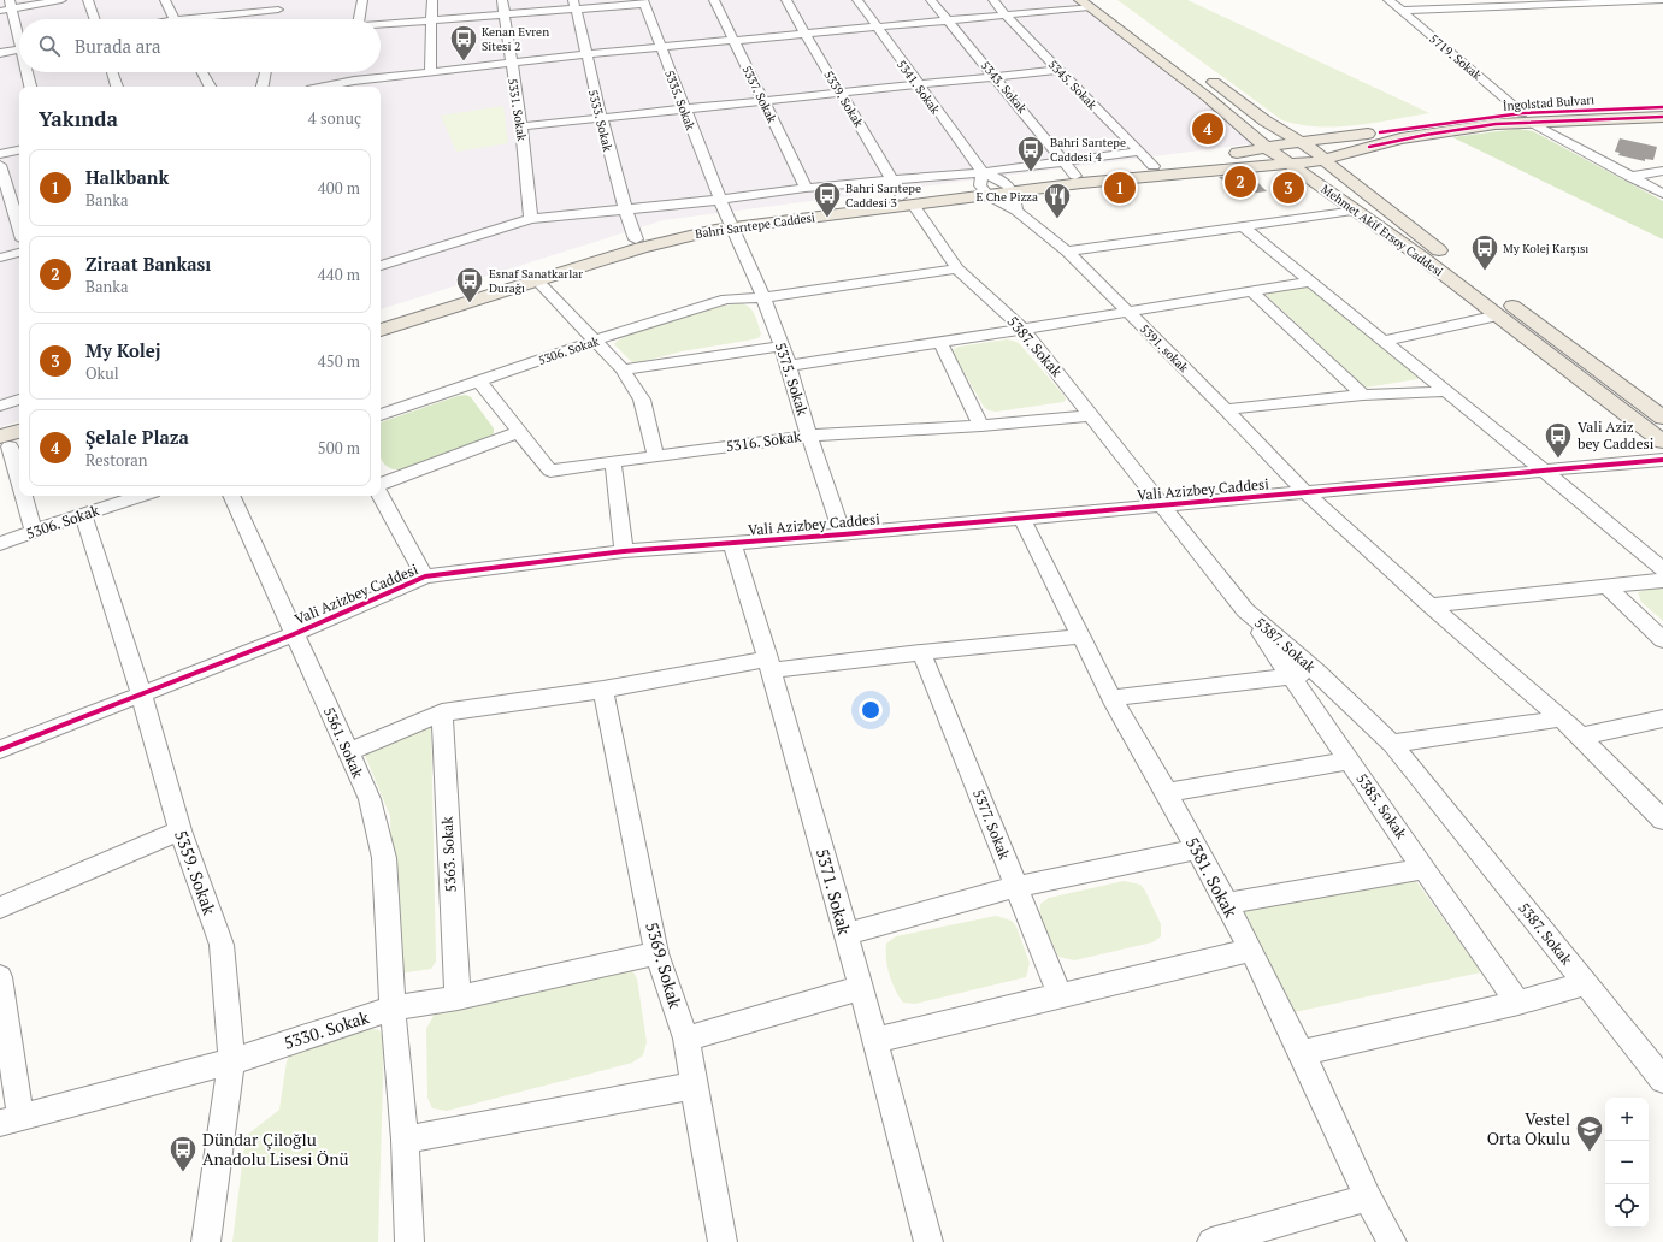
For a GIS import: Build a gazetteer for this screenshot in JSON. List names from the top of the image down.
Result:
{
  "streets": {
    "main road": ["İngolstad Bulvarı", "Bahri Sarıtepe Caddesi", "Mehmet Akif Ersoy Caddesi"],
    "street": [
      "5719. Sokak",
      "5345. Sokak",
      "5341. Sokak",
      "5343. Sokak",
      "5337. Sokak",
      "5339. Sokak",
      "5335. Sokak",
      "5331. Sokak",
      "5333. Sokak",
      "5387. Sokak",
      "5391. sokak",
      "5306. Sokak",
      "5375. Sokak",
      "5316. Sokak",
      "Vali Azizbey Caddesi",
      "5361. Sokak",
      "5385. Sokak",
      "5377. Sokak",
      "5363. Sokak",
      "5359. Sokak",
      "5381. Sokak",
      "5371. Sokak",
      "5369. Sokak",
      "5330. Sokak"
    ]
  },
  "crossings": [
    ["5719. Sokak", "İngolstad Bulvarı"],
    ["5345. Sokak", "Bahri Sarıtepe Caddesi"],
    ["5341. Sokak", "Bahri Sarıtepe Caddesi"],
    ["5341. Sokak", "5391. sokak"],
    ["5343. Sokak", "Bahri Sarıtepe Caddesi"],
    ["5339. Sokak", "Bahri Sarıtepe Caddesi"],
    ["5339. Sokak", "5387. Sokak"],
    ["5335. Sokak", "Bahri Sarıtepe Caddesi"],
    ["5335. Sokak", "5375. Sokak"],
    ["İngolstad Bulvarı", "Bahri Sarıtepe Caddesi"],
    ["İngolstad Bulvarı", "Mehmet Akif Ersoy Caddesi"],
    ["5333. Sokak", "Bahri Sarıtepe Caddesi"],
    ["Bahri Sarıtepe Caddesi", "Mehmet Akif Ersoy Caddesi"],
    ["Bahri Sarıtepe Caddesi", "5387. Sokak"],
    ["Bahri Sarıtepe Caddesi", "5391. sokak"],
    ["Bahri Sarıtepe Caddesi", "5375. Sokak"],
    ["5387. Sokak", "5306. Sokak"],
    ["5387. Sokak", "5316. Sokak"],
    ["5387. Sokak", "Vali Azizbey Caddesi"],
    ["5387. Sokak", "5385. Sokak"],
    ["5391. sokak", "Vali Azizbey Caddesi"],
    ["5306. Sokak", "5375. Sokak"],
    ["5306. Sokak", "5316. Sokak"],
    ["5306. Sokak", "5359. Sokak"],
    ["5375. Sokak", "5316. Sokak"],
    ["5375. Sokak", "Vali Azizbey Caddesi"],
    ["Vali Azizbey Caddesi", "5361. Sokak"],
    ["Vali Azizbey Caddesi", "5359. Sokak"],
    ["Vali Azizbey Caddesi", "5381. Sokak"],
    ["Vali Azizbey Caddesi", "5371. Sokak"],
    ["5361. Sokak", "5330. Sokak"],
    ["5363. Sokak", "5330. Sokak"],
    ["5359. Sokak", "5330. Sokak"],
    ["5369. Sokak", "5330. Sokak"]
  ],
  "places": {
    "bus stop": [
      "Kenan Evren Sitesi 2",
      "Bahri Sarıtepe Caddesi 4",
      "Bahri Sarıtepe Caddesi 3",
      "My Kolej Karşısı",
      "Esnaf Sanatkarlar Durağı",
      "Vali Aziz bey Caddesi",
      "Dündar Çiloğlu Anadolu Lisesi Önü"
    ],
    "restaurant": ["E Che Pizza"],
    "school or university": ["Vestel Orta Okulu"]
  },
  "page": {
    "search": "Burada ara",
    "heading": ["Yakında", "4 sonuç"],
    "pins": [
      "4",
      "2",
      "1",
      "3"
    ],
    "list": [
      {
        "mark": "1",
        "name": "Halkbank",
        "note": "Banka",
        "value": "400 m"
      },
      {
        "mark": "2",
        "name": "Ziraat Bankası",
        "note": "Banka",
        "value": "440 m"
      },
      {
        "mark": "3",
        "name": "My Kolej",
        "note": "Okul",
        "value": "450 m"
      },
      {
        "mark": "4",
        "name": "Şelale Plaza",
        "note": "Restoran",
        "value": "500 m"
      }
    ],
    "map_buttons": ["+", "−"]
  }
}
